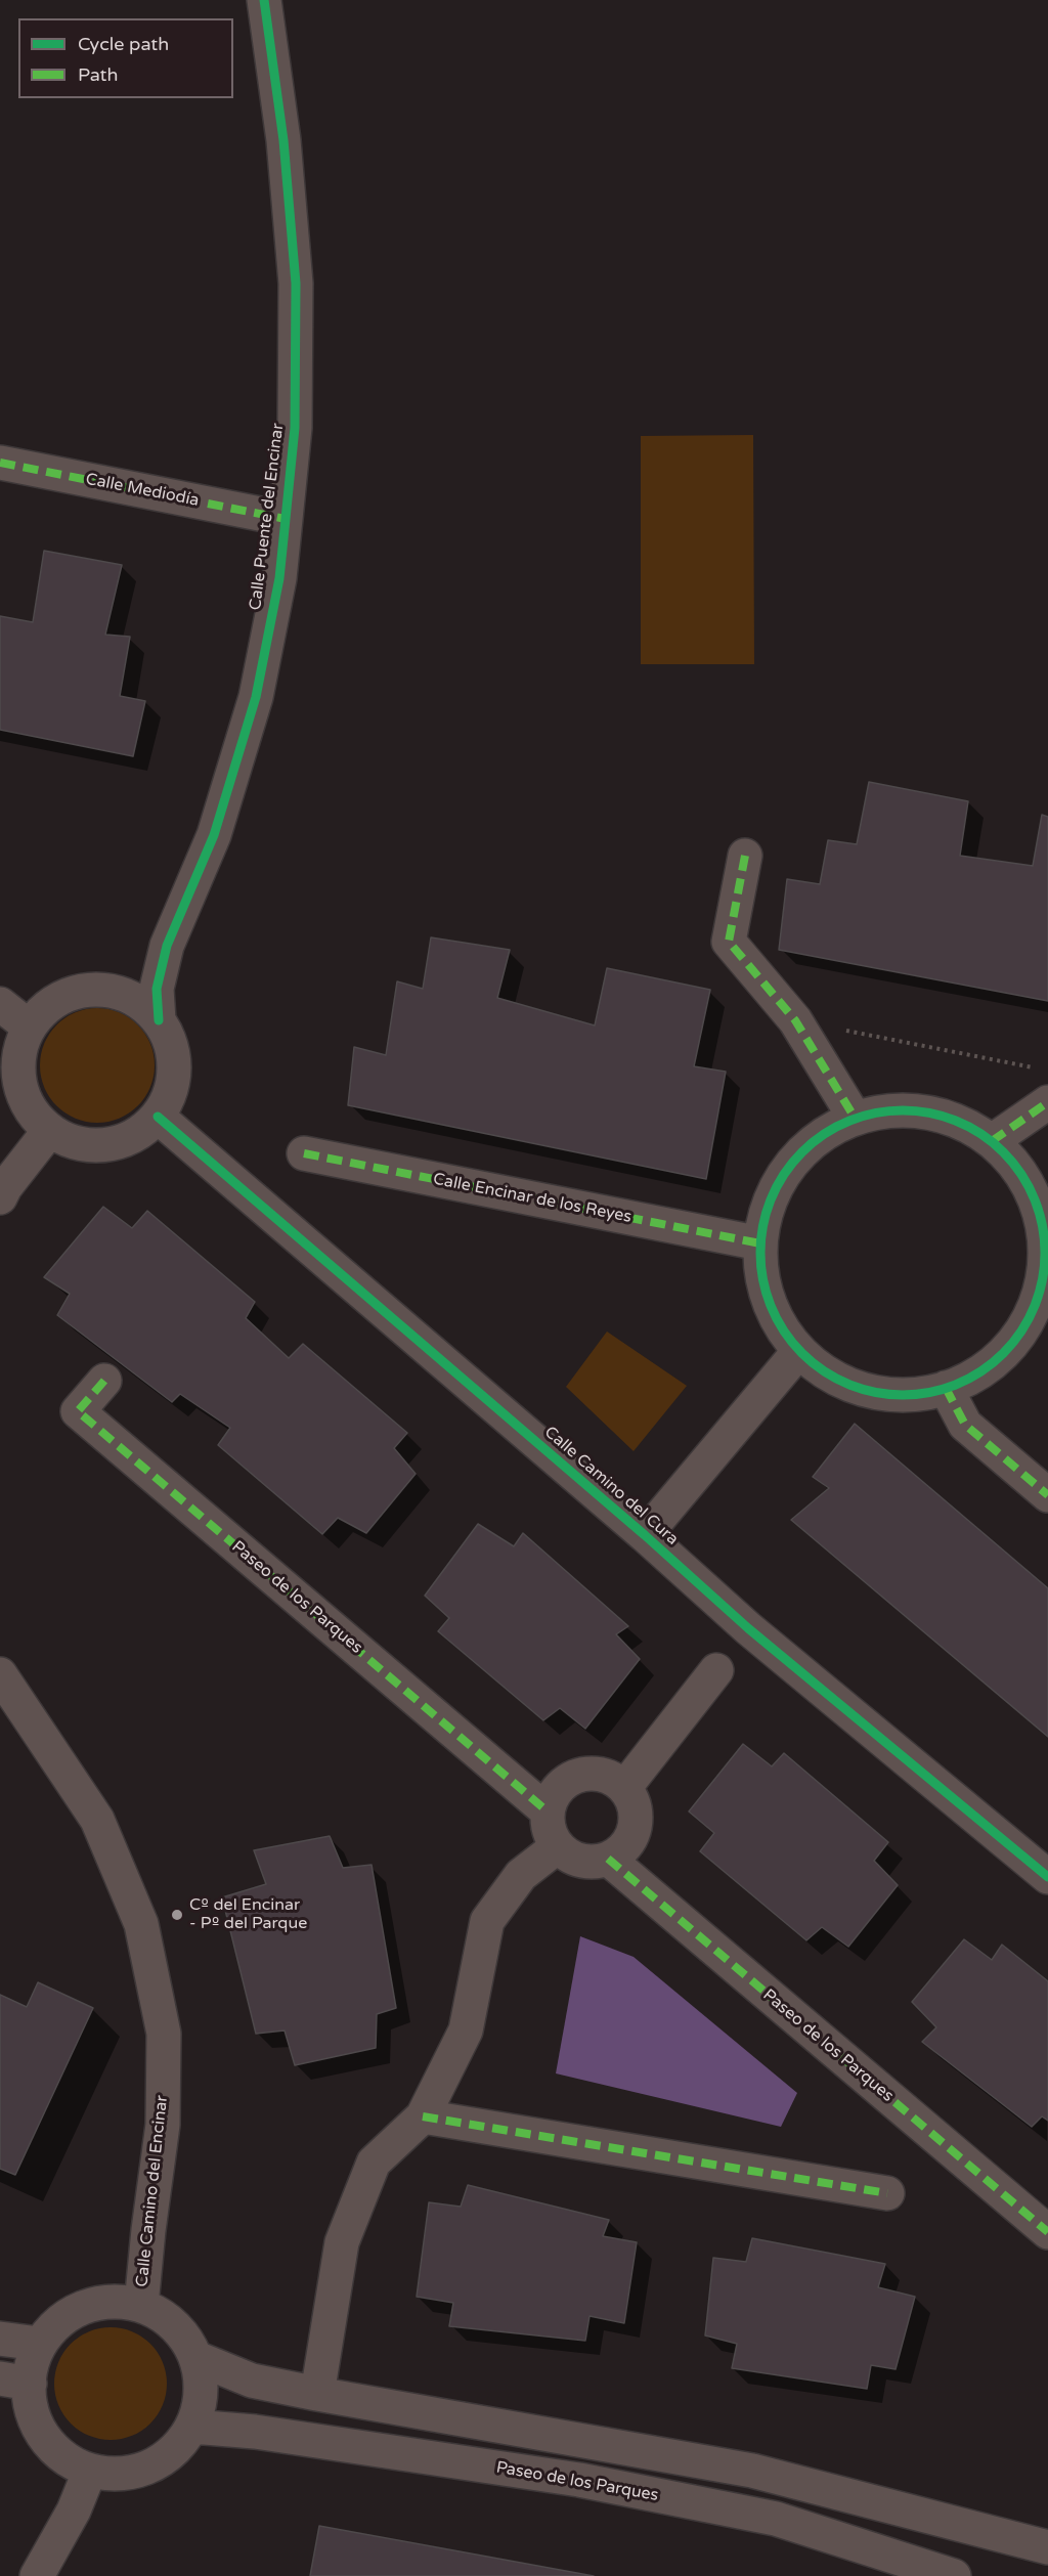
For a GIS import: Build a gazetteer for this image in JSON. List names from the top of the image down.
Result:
{
  "streets": {
    "street": [
      "Calle Mediodía",
      "Calle Puente del Encinar",
      "Calle Encinar de los Reyes",
      "Calle Camino del Cura",
      "Paseo de los Parques",
      "Calle Camino del Encinar"
    ]
  },
  "crossings": [
    ["Calle Mediodía", "Calle Puente del Encinar"],
    ["Calle Puente del Encinar", "Calle Camino del Cura"],
    ["Paseo de los Parques", "Calle Camino del Encinar"]
  ],
  "places": ["Cº del Encinar - Pº del Parque"],
  "legend": ["Cycle path", "Path"]
}
